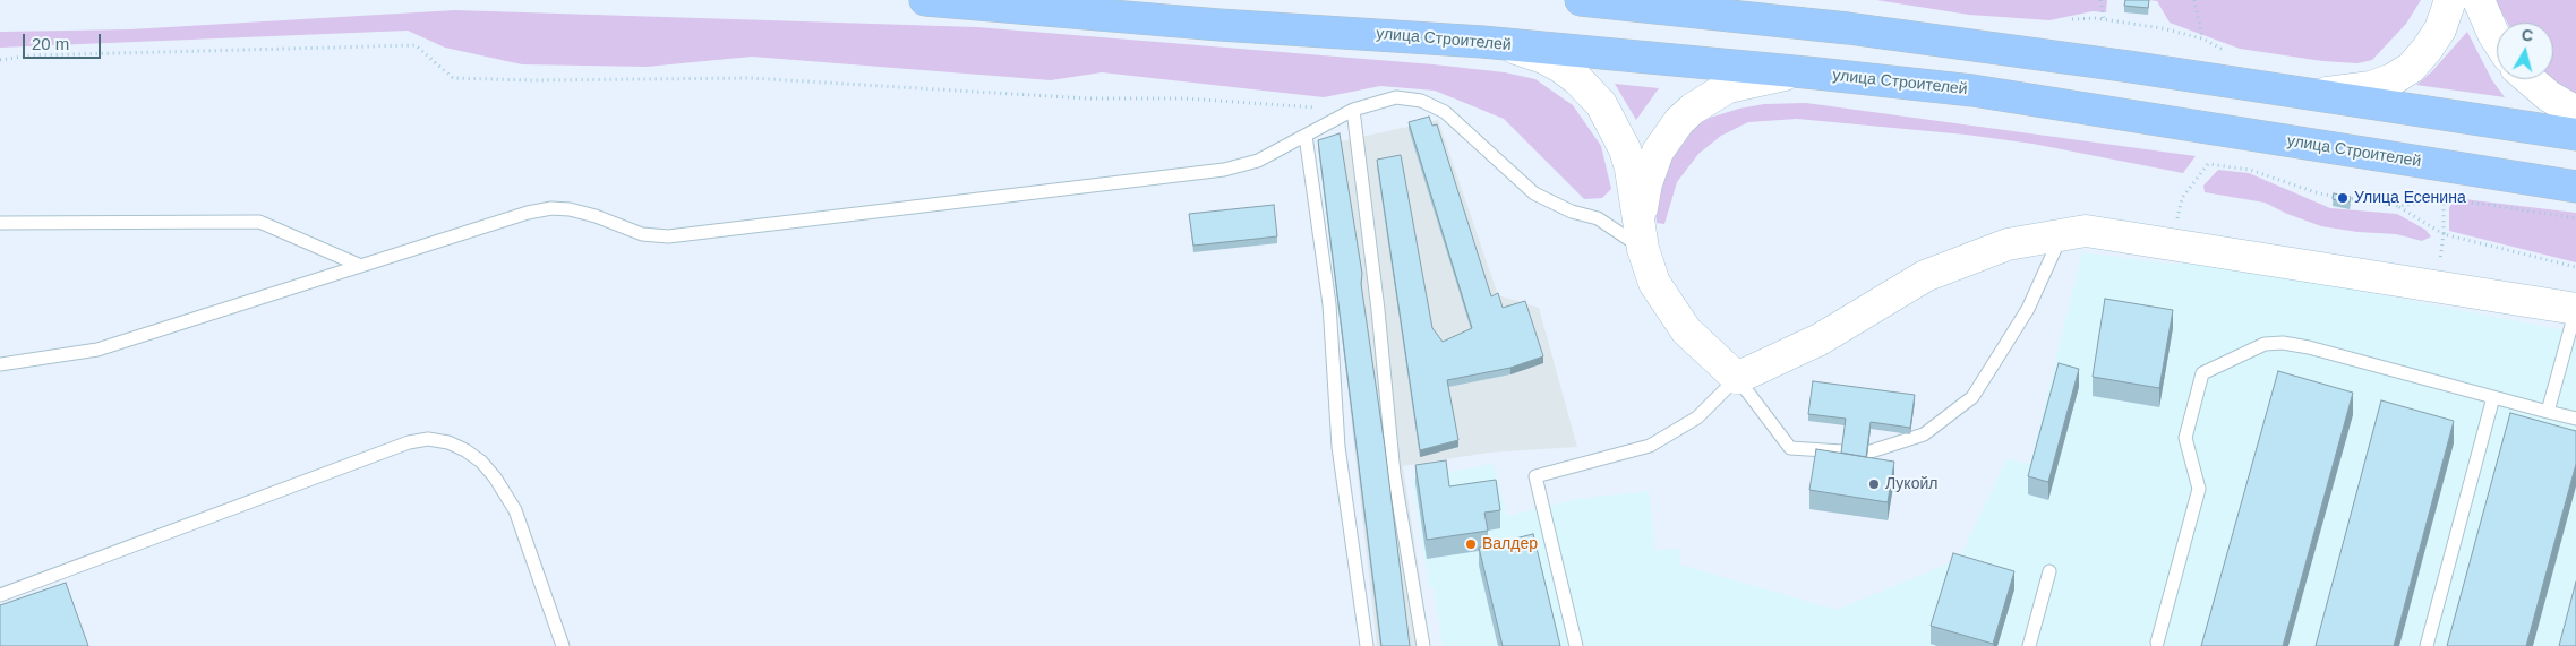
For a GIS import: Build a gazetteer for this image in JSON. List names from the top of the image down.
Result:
{
  "streets": {
    "main road": ["улица Строителей"]
  },
  "places": ["Улица Есенина", "Лукойл", "Валдер"],
  "scale_bar": "20 m",
  "north": "top"
}
